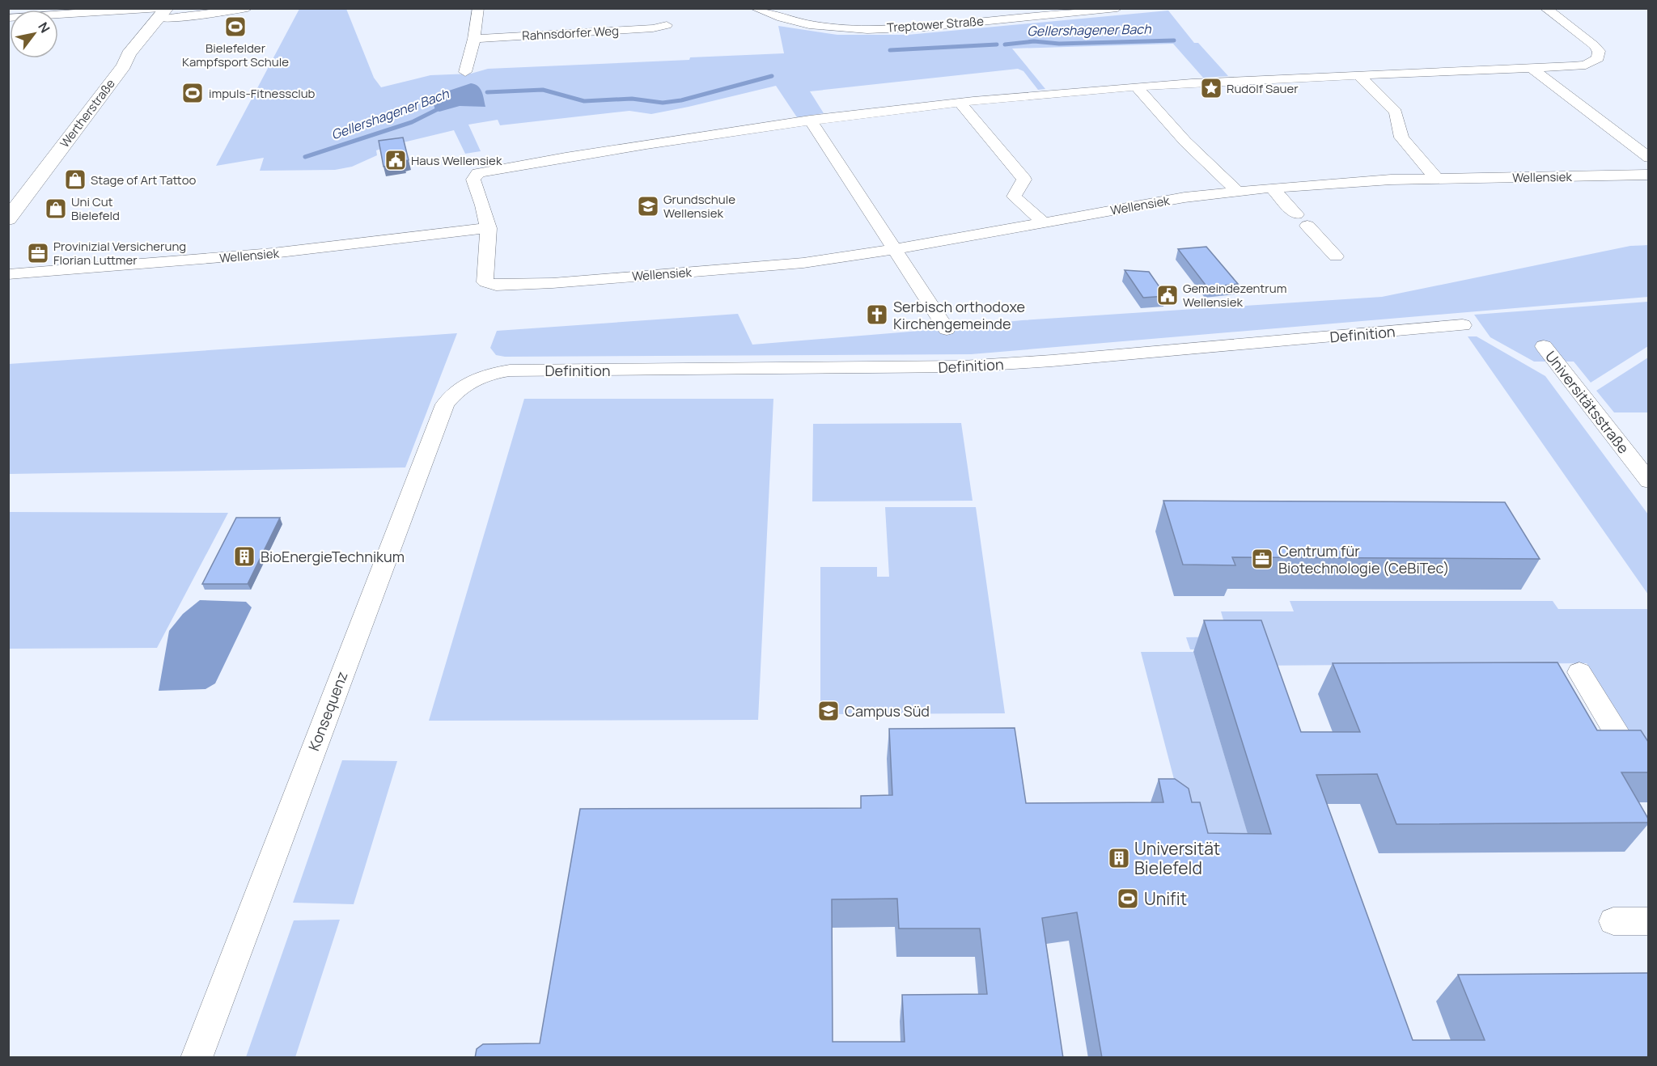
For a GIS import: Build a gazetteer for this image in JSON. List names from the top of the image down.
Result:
{
  "streets": {
    "main road": ["Wertherstraße"],
    "street": [
      "Treptower Straße",
      "Rahnsdorfer Weg",
      "Wellensiek",
      "Definition",
      "Universitätsstraße",
      "Konsequenz"
    ]
  },
  "crossings": [
    ["Definition", "Konsequenz"]
  ],
  "water": ["Gellershagener Bach"],
  "places": {
    "sports": ["Bielefelder Kampfsport Schule", "impuls-Fitnessclub", "Unifit"],
    "place": ["Rudolf Sauer"],
    "public building": ["Haus Wellensiek", "Gemeindezentrum Wellensiek"],
    "shop": ["Stage of Art Tattoo", "Uni Cut Bielefeld"],
    "school or university": ["Grundschule Wellensiek", "Campus Süd"],
    "office": ["Provinizial Versicherung Florian Luttmer", "Centrum für Biotechnologie (CeBiTec)"],
    "church": ["Serbisch orthodoxe Kirchengemeinde"],
    "building": ["BioEnergieTechnikum", "Universität Bielefeld"]
  },
  "north": "top right"
}
